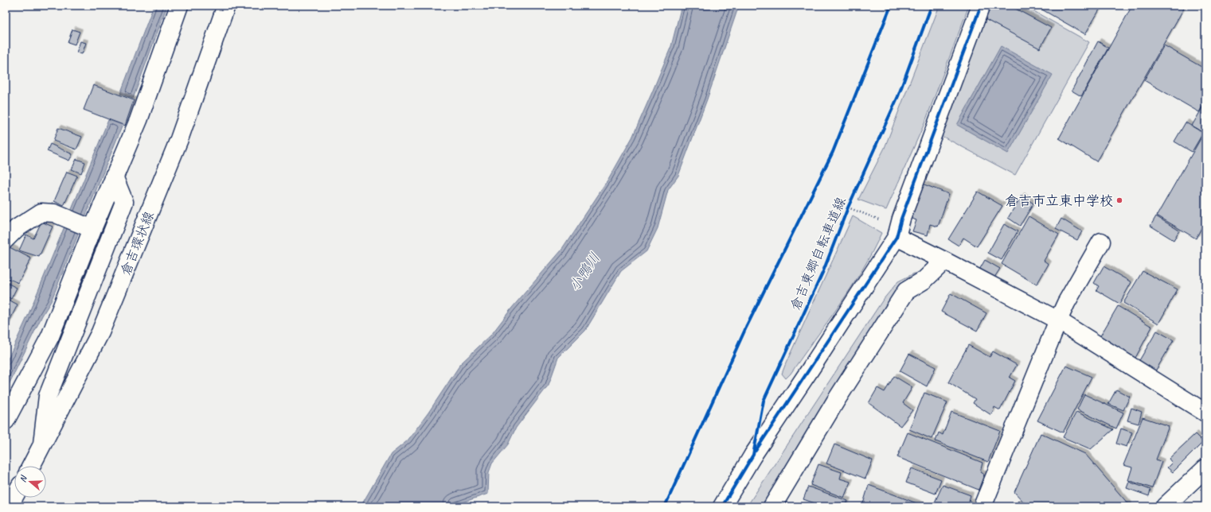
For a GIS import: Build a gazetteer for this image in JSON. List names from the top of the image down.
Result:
{
  "streets": {
    "street": ["倉吉環状線"],
    "cycle path": ["倉吉東郷自転車道線"]
  },
  "water": ["小鴨川"],
  "places": ["倉吉市立東中学校"],
  "north": "left"
}
